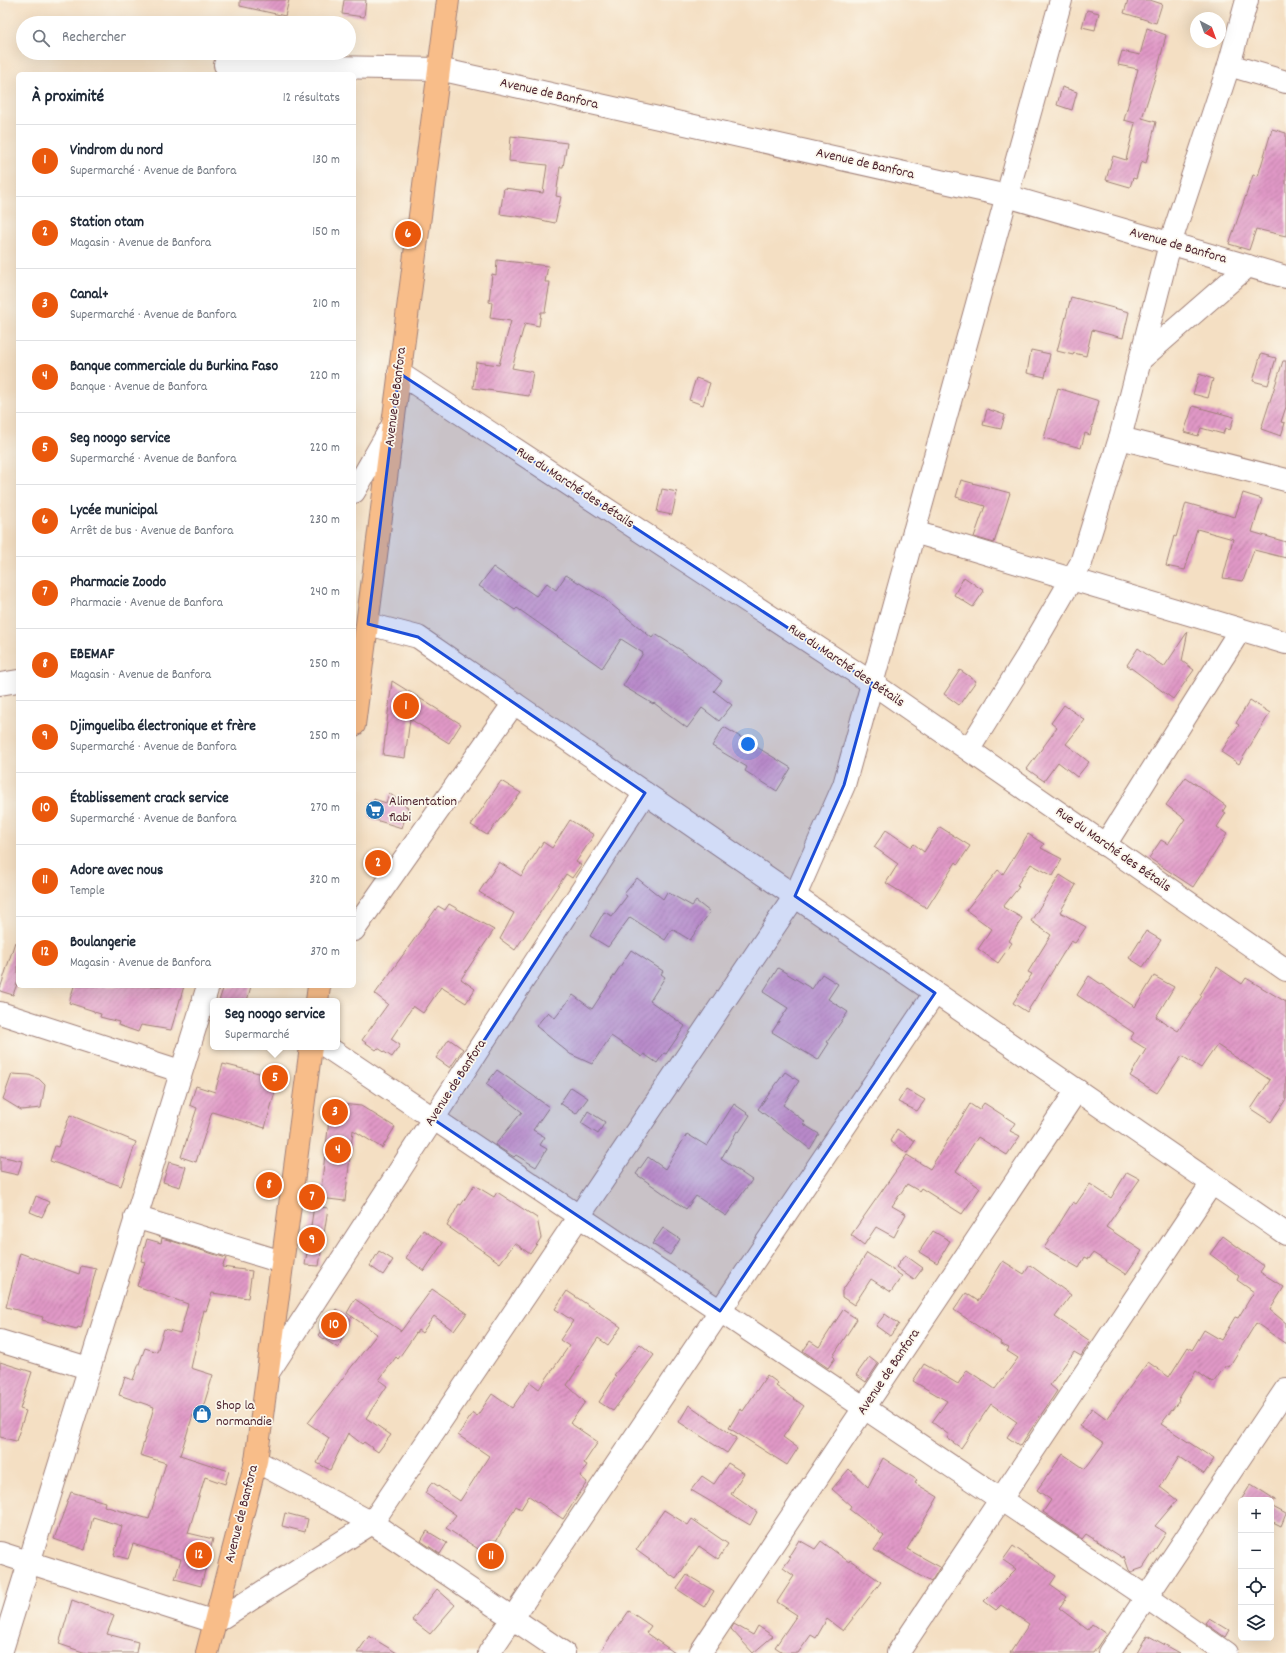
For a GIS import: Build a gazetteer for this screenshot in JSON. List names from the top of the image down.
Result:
{
  "streets": {
    "main road": ["Avenue de Banfora"],
    "street": ["Rue du Marché des Bétails"]
  },
  "crossings": [
    ["Avenue de Banfora", "Rue du Marché des Bétails"]
  ],
  "places": {
    "supermarket": ["Alimentation flabi"],
    "shop": ["Shop la normandie"]
  },
  "north": "bottom right",
  "page": {
    "search": "Rechercher",
    "heading": ["À proximité", "12 résultats"],
    "list": [
      {
        "mark": "1",
        "name": "Vindrom du nord",
        "note": "Supermarché · Avenue de Banfora",
        "value": "130 m"
      },
      {
        "mark": "2",
        "name": "Station otam",
        "note": "Magasin · Avenue de Banfora",
        "value": "150 m"
      },
      {
        "mark": "3",
        "name": "Canal+",
        "note": "Supermarché · Avenue de Banfora",
        "value": "210 m"
      },
      {
        "mark": "4",
        "name": "Banque commerciale du Burkina Faso",
        "note": "Banque · Avenue de Banfora",
        "value": "220 m"
      },
      {
        "mark": "5",
        "name": "Seg noogo service",
        "note": "Supermarché · Avenue de Banfora",
        "value": "220 m"
      },
      {
        "mark": "6",
        "name": "Lycée municipal",
        "note": "Arrêt de bus · Avenue de Banfora",
        "value": "230 m"
      },
      {
        "mark": "7",
        "name": "Pharmacie Zoodo",
        "note": "Pharmacie · Avenue de Banfora",
        "value": "240 m"
      },
      {
        "mark": "8",
        "name": "EBEMAF",
        "note": "Magasin · Avenue de Banfora",
        "value": "250 m"
      },
      {
        "mark": "9",
        "name": "Djimgueliba électronique et frère",
        "note": "Supermarché · Avenue de Banfora",
        "value": "250 m"
      },
      {
        "mark": "10",
        "name": "Établissement crack service",
        "note": "Supermarché · Avenue de Banfora",
        "value": "270 m"
      },
      {
        "mark": "11",
        "name": "Adore avec nous",
        "note": "Temple",
        "value": "320 m"
      },
      {
        "mark": "12",
        "name": "Boulangerie",
        "note": "Magasin · Avenue de Banfora",
        "value": "370 m"
      }
    ],
    "pins": [
      "6",
      "1",
      "2",
      "5",
      "3",
      "4",
      "8",
      "7",
      "9",
      "10",
      "12",
      "11"
    ],
    "popup": ["Seg noogo service", "Supermarché"],
    "map_buttons": ["+", "−"]
  }
}
